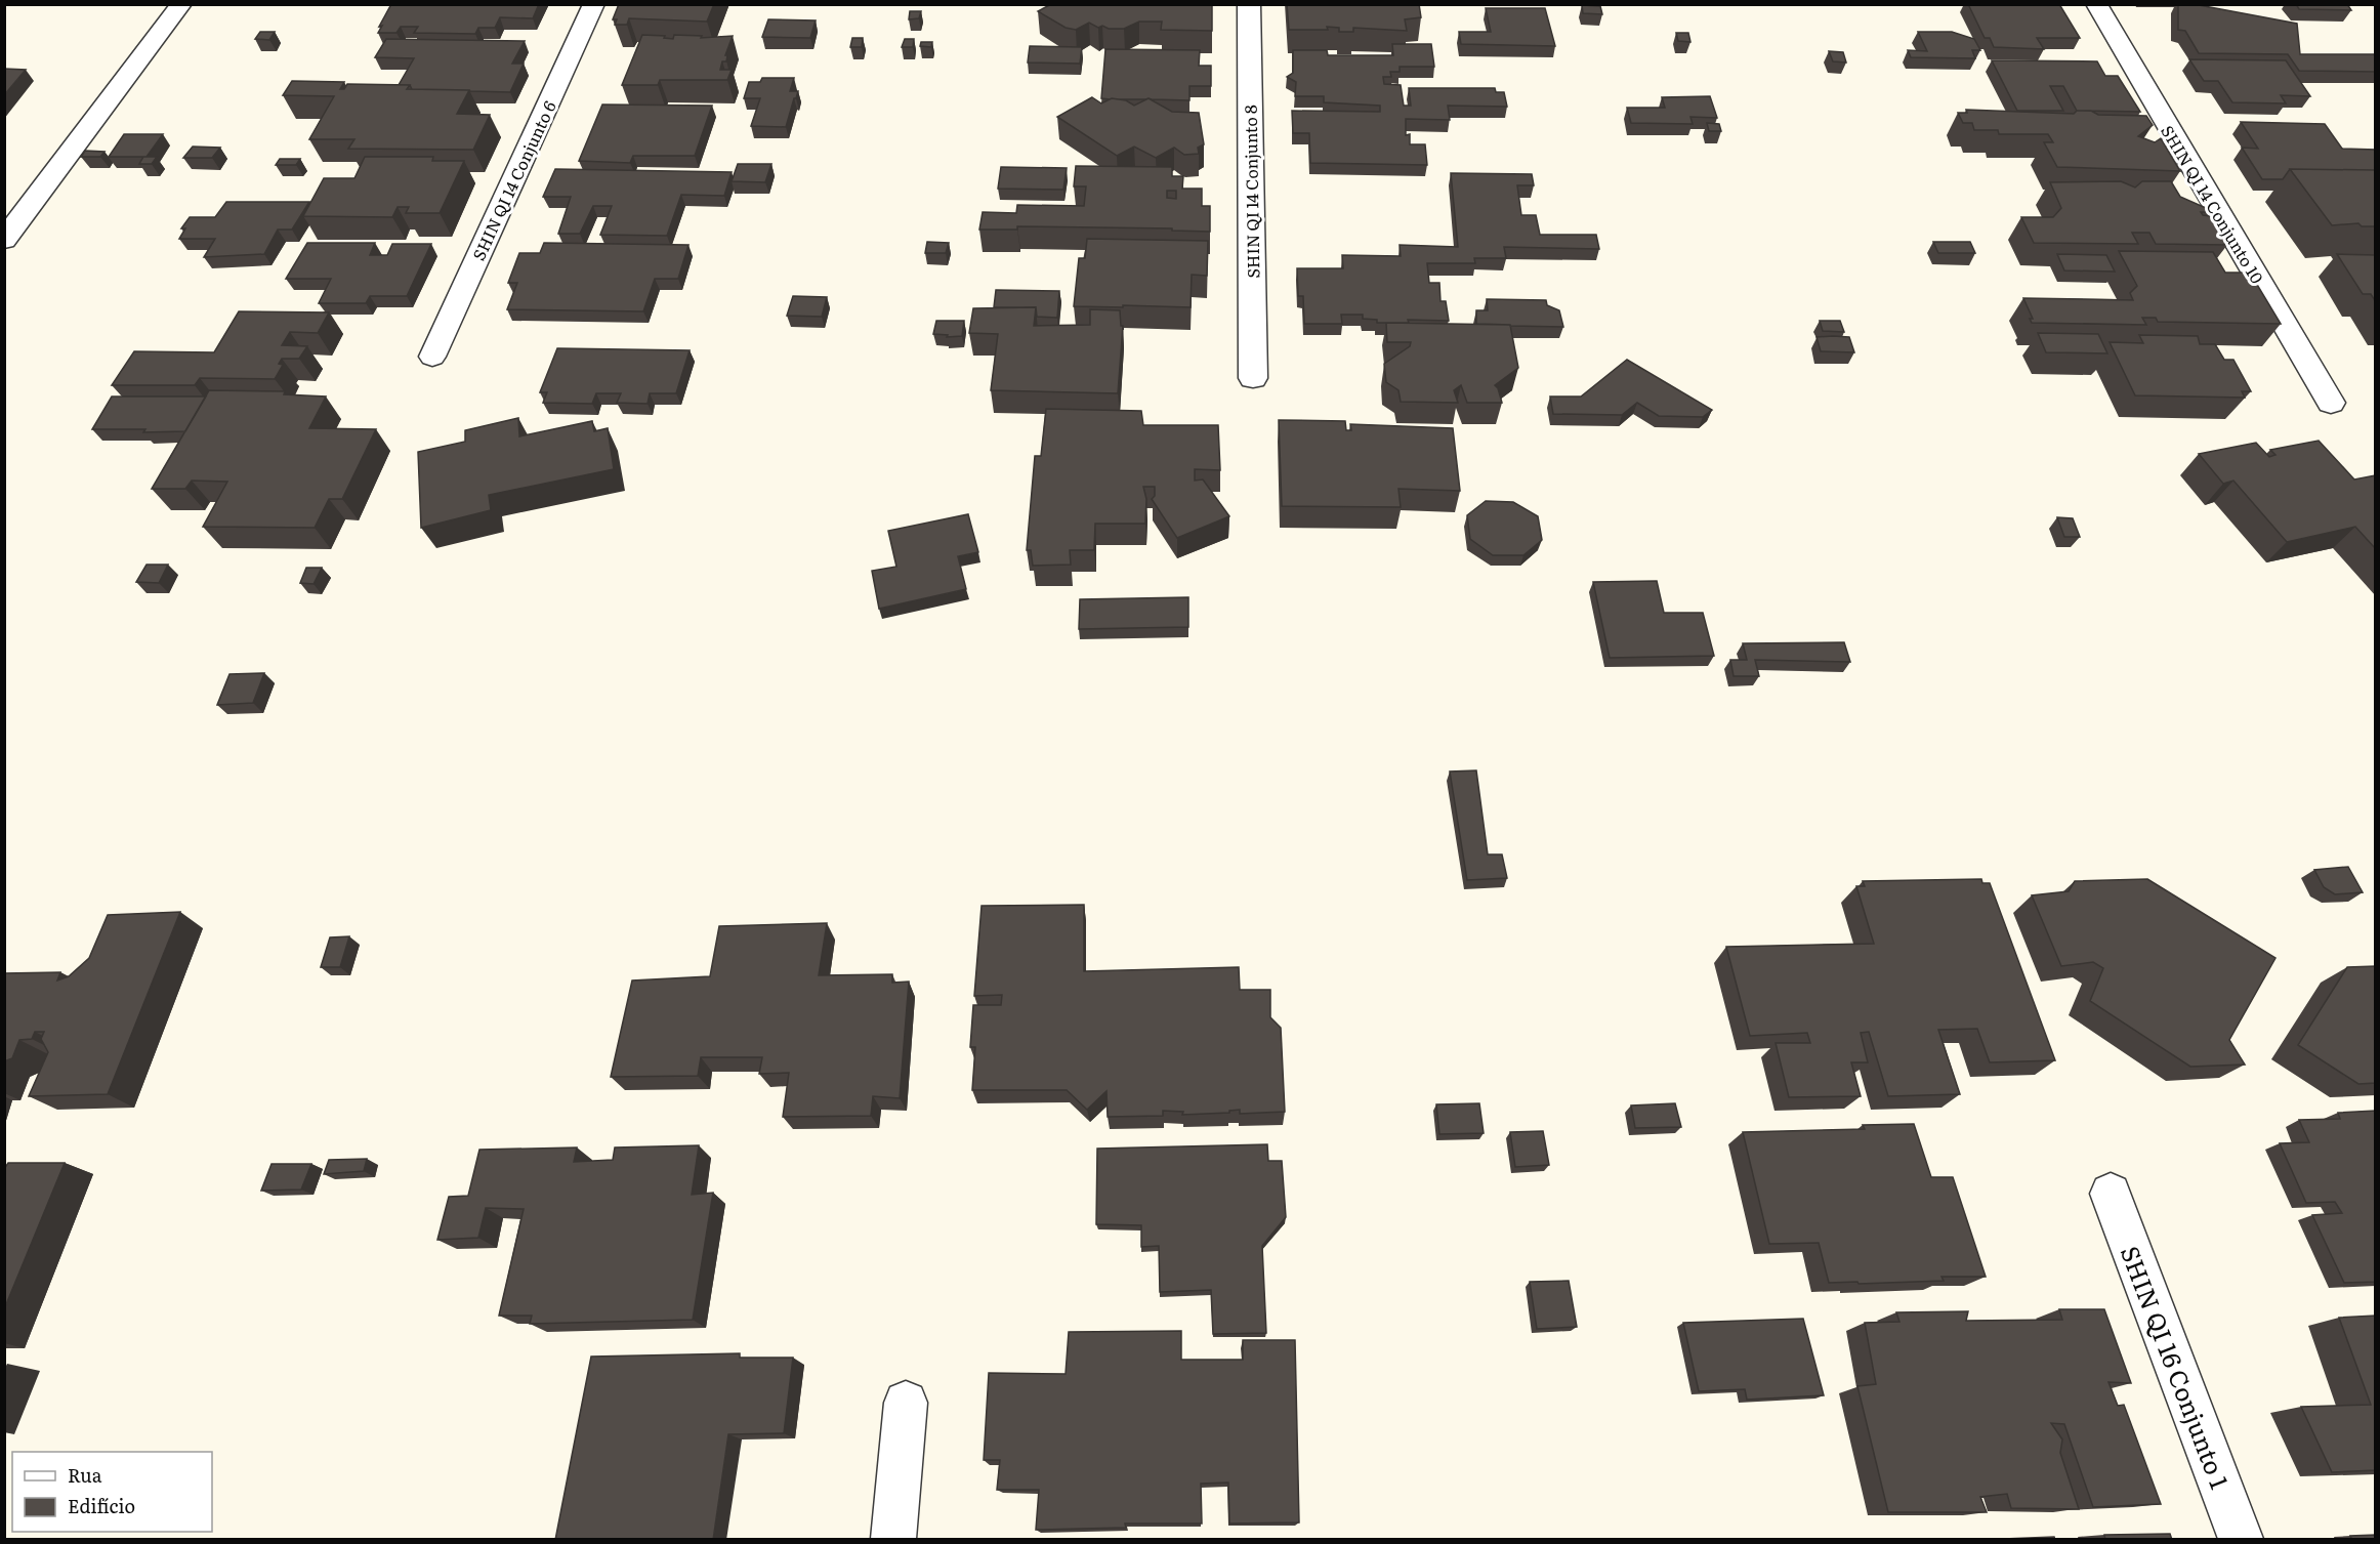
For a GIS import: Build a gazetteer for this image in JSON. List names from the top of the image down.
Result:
{
  "streets": {
    "street": [
      "SHIN QI 14 Conjunto 6",
      "SHIN QI 14 Conjunto 8",
      "SHIN QI 14 Conjunto 10",
      "SHIN QI 16 Conjunto 1"
    ]
  },
  "legend": ["Rua", "Edifício"]
}
